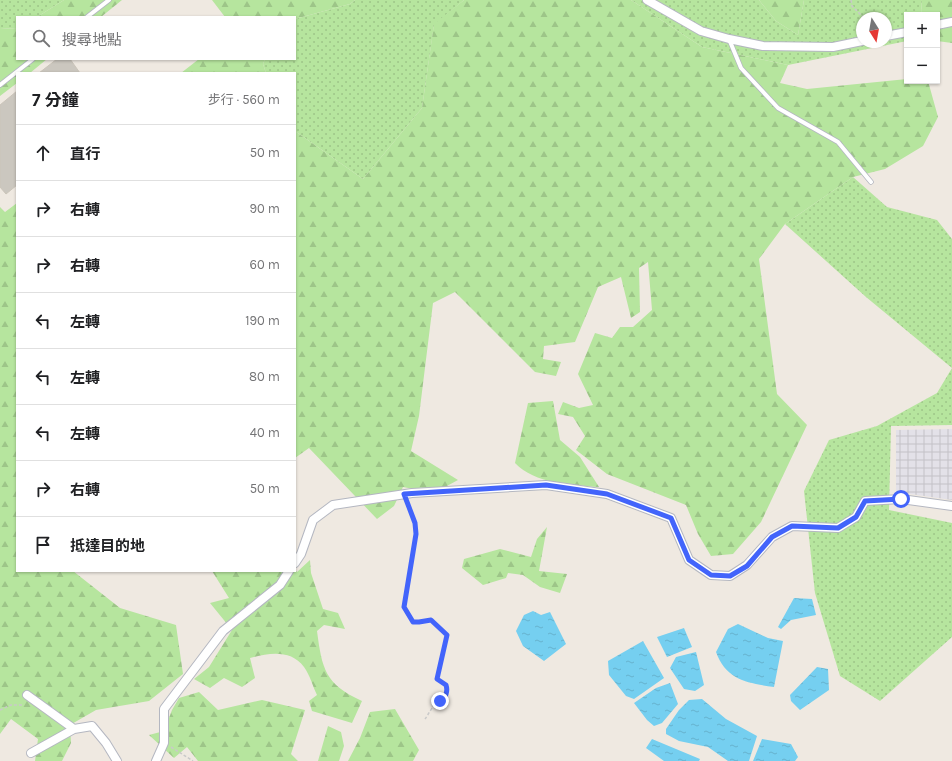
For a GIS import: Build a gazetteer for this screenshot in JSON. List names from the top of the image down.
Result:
{
  "north": "bottom",
  "page": {
    "map_buttons": ["+", "−"],
    "search": "搜尋地點",
    "heading": ["7 分鐘", "步行 · 560 m"],
    "list": [
      ["直行", "50 m"],
      ["右轉", "90 m"],
      ["右轉", "60 m"],
      ["左轉", "190 m"],
      ["左轉", "80 m"],
      ["左轉", "40 m"],
      ["右轉", "50 m"],
      "抵達目的地"
    ]
  }
}
